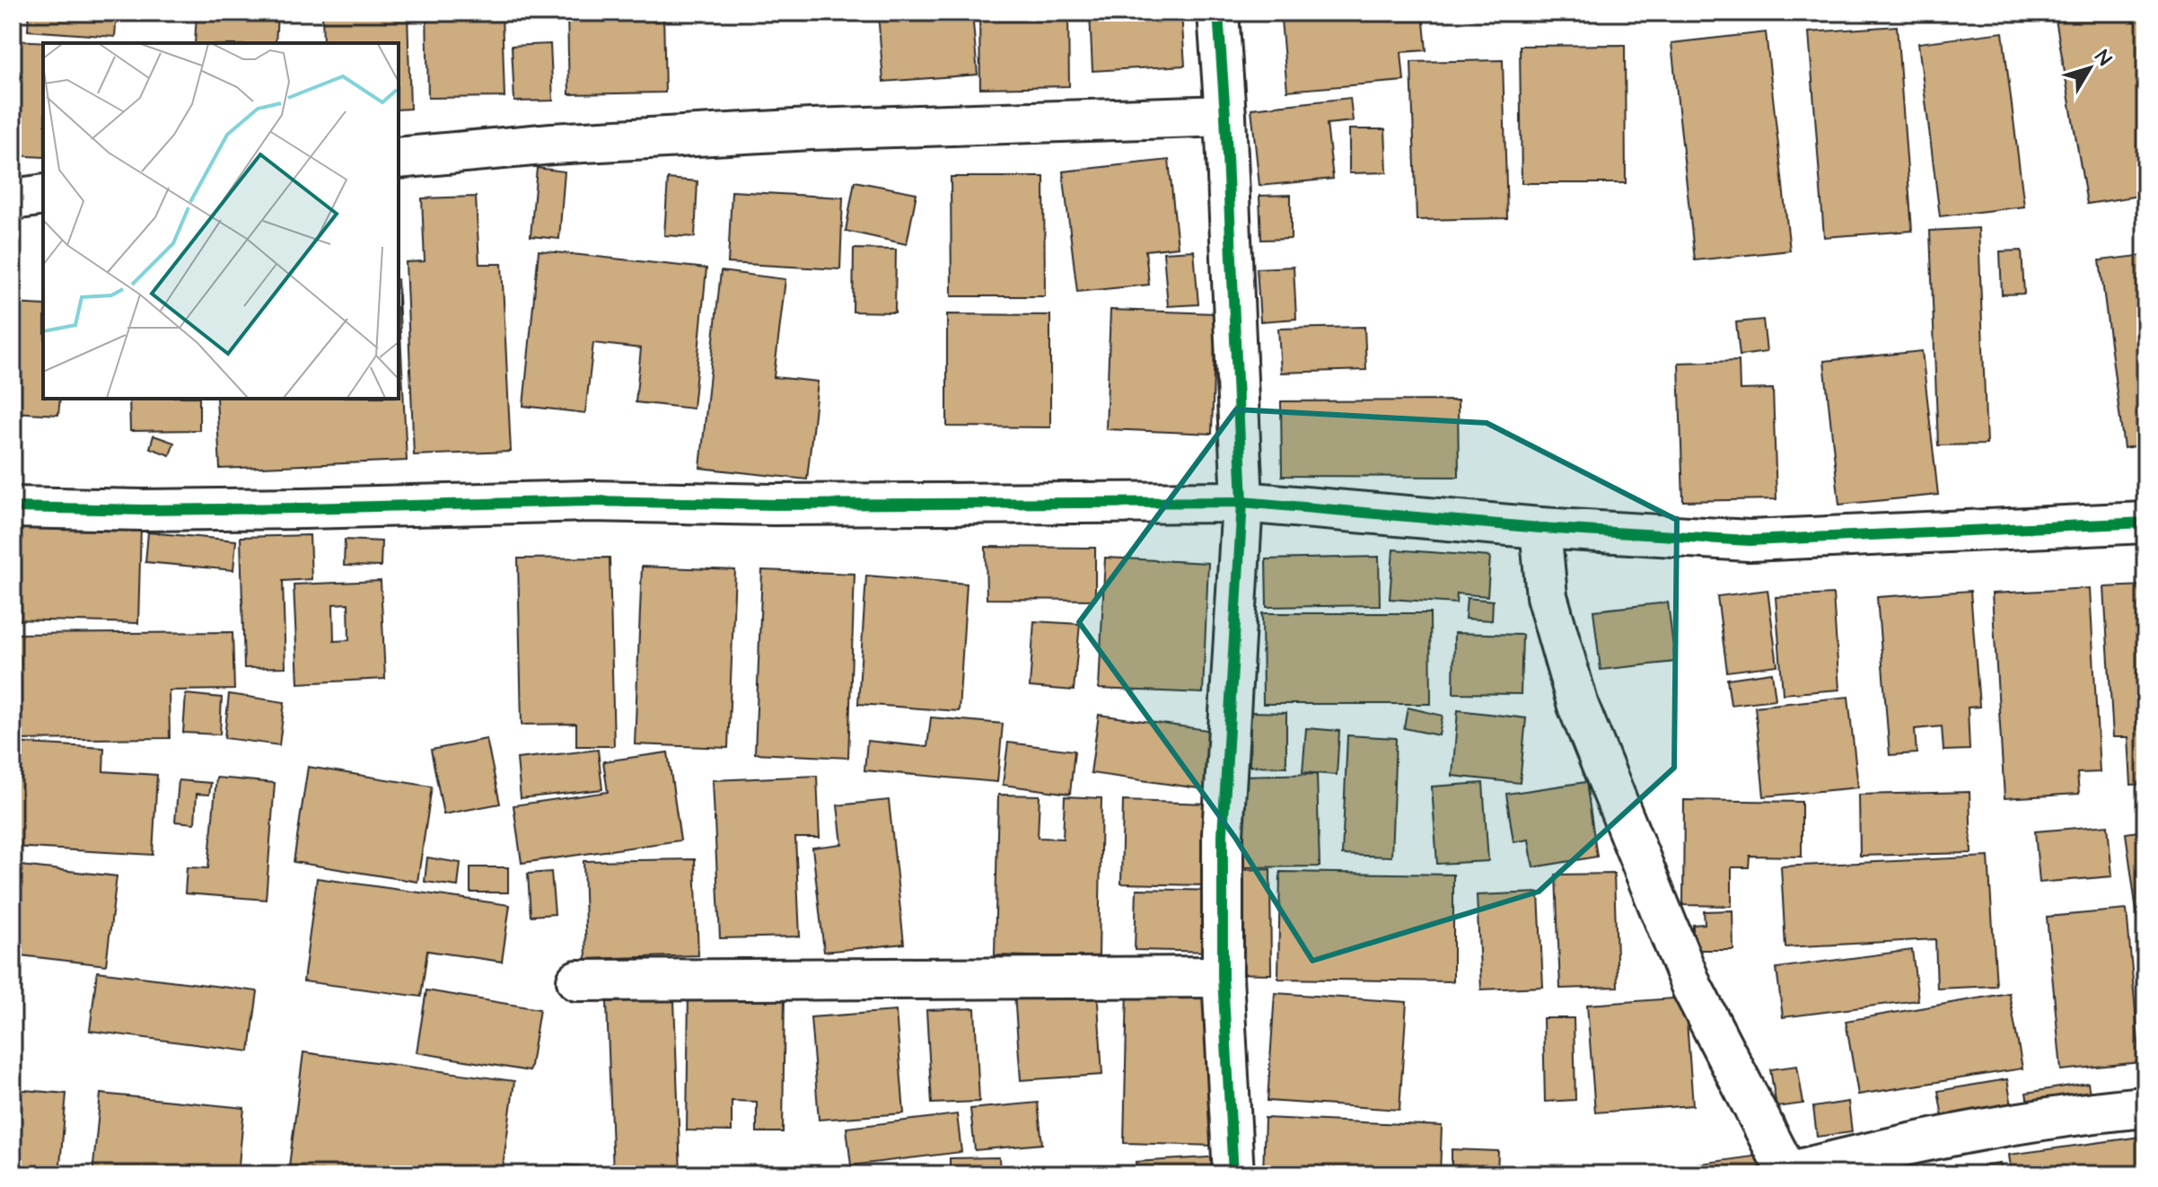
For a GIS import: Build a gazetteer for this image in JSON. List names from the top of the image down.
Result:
{
  "north": "top right"
}
